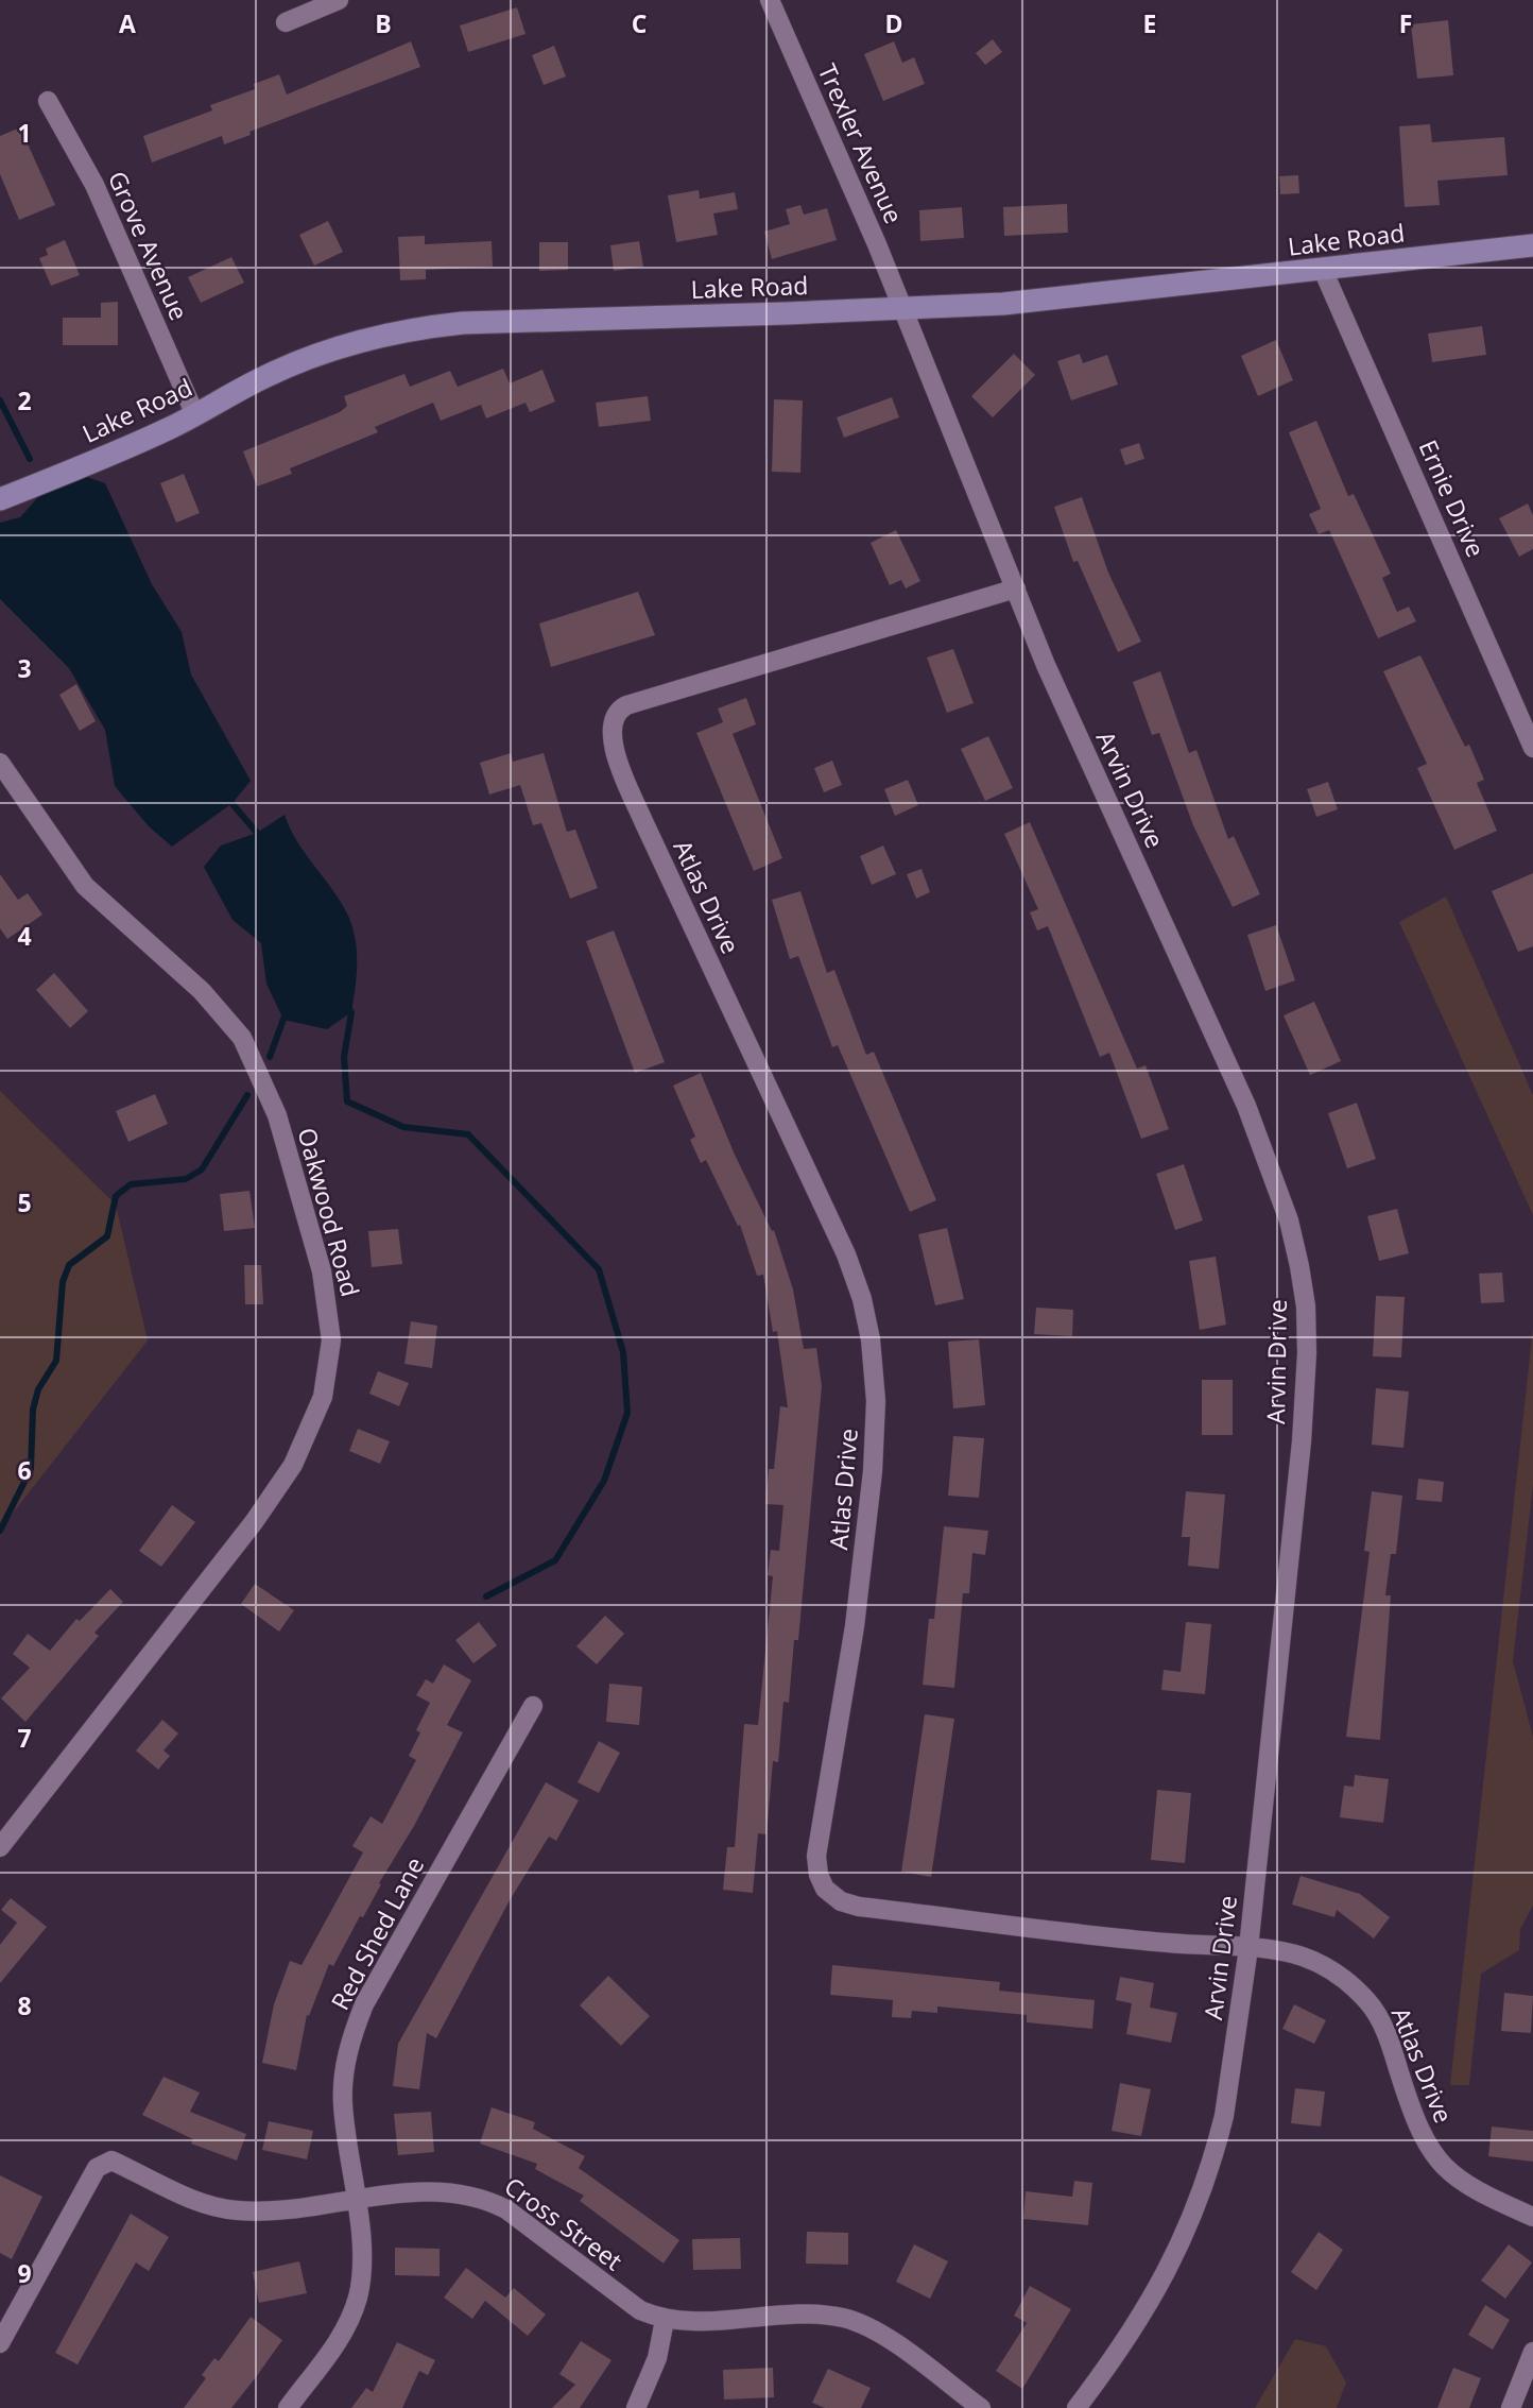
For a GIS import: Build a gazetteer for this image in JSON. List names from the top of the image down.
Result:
{
  "streets": {
    "street": [
      "Trexler Avenue",
      "Lake Road",
      "Grove Avenue",
      "Ernie Drive",
      "Arvin Drive",
      "Atlas Drive",
      "Oakwood Road",
      "Red Shed Lane",
      "Cross Street"
    ]
  },
  "crossings": [
    ["Trexler Avenue", "Lake Road"],
    ["Trexler Avenue", "Arvin Drive"],
    ["Lake Road", "Grove Avenue"],
    ["Lake Road", "Ernie Drive"],
    ["Lake Road", "Arvin Drive"],
    ["Arvin Drive", "Atlas Drive"],
    ["Red Shed Lane", "Cross Street"]
  ],
  "grid": {
    "columns": [
      "A",
      "B",
      "C",
      "D",
      "E",
      "F"
    ],
    "rows": [
      "1",
      "2",
      "3",
      "4",
      "5",
      "6",
      "7",
      "8",
      "9"
    ]
  }
}
